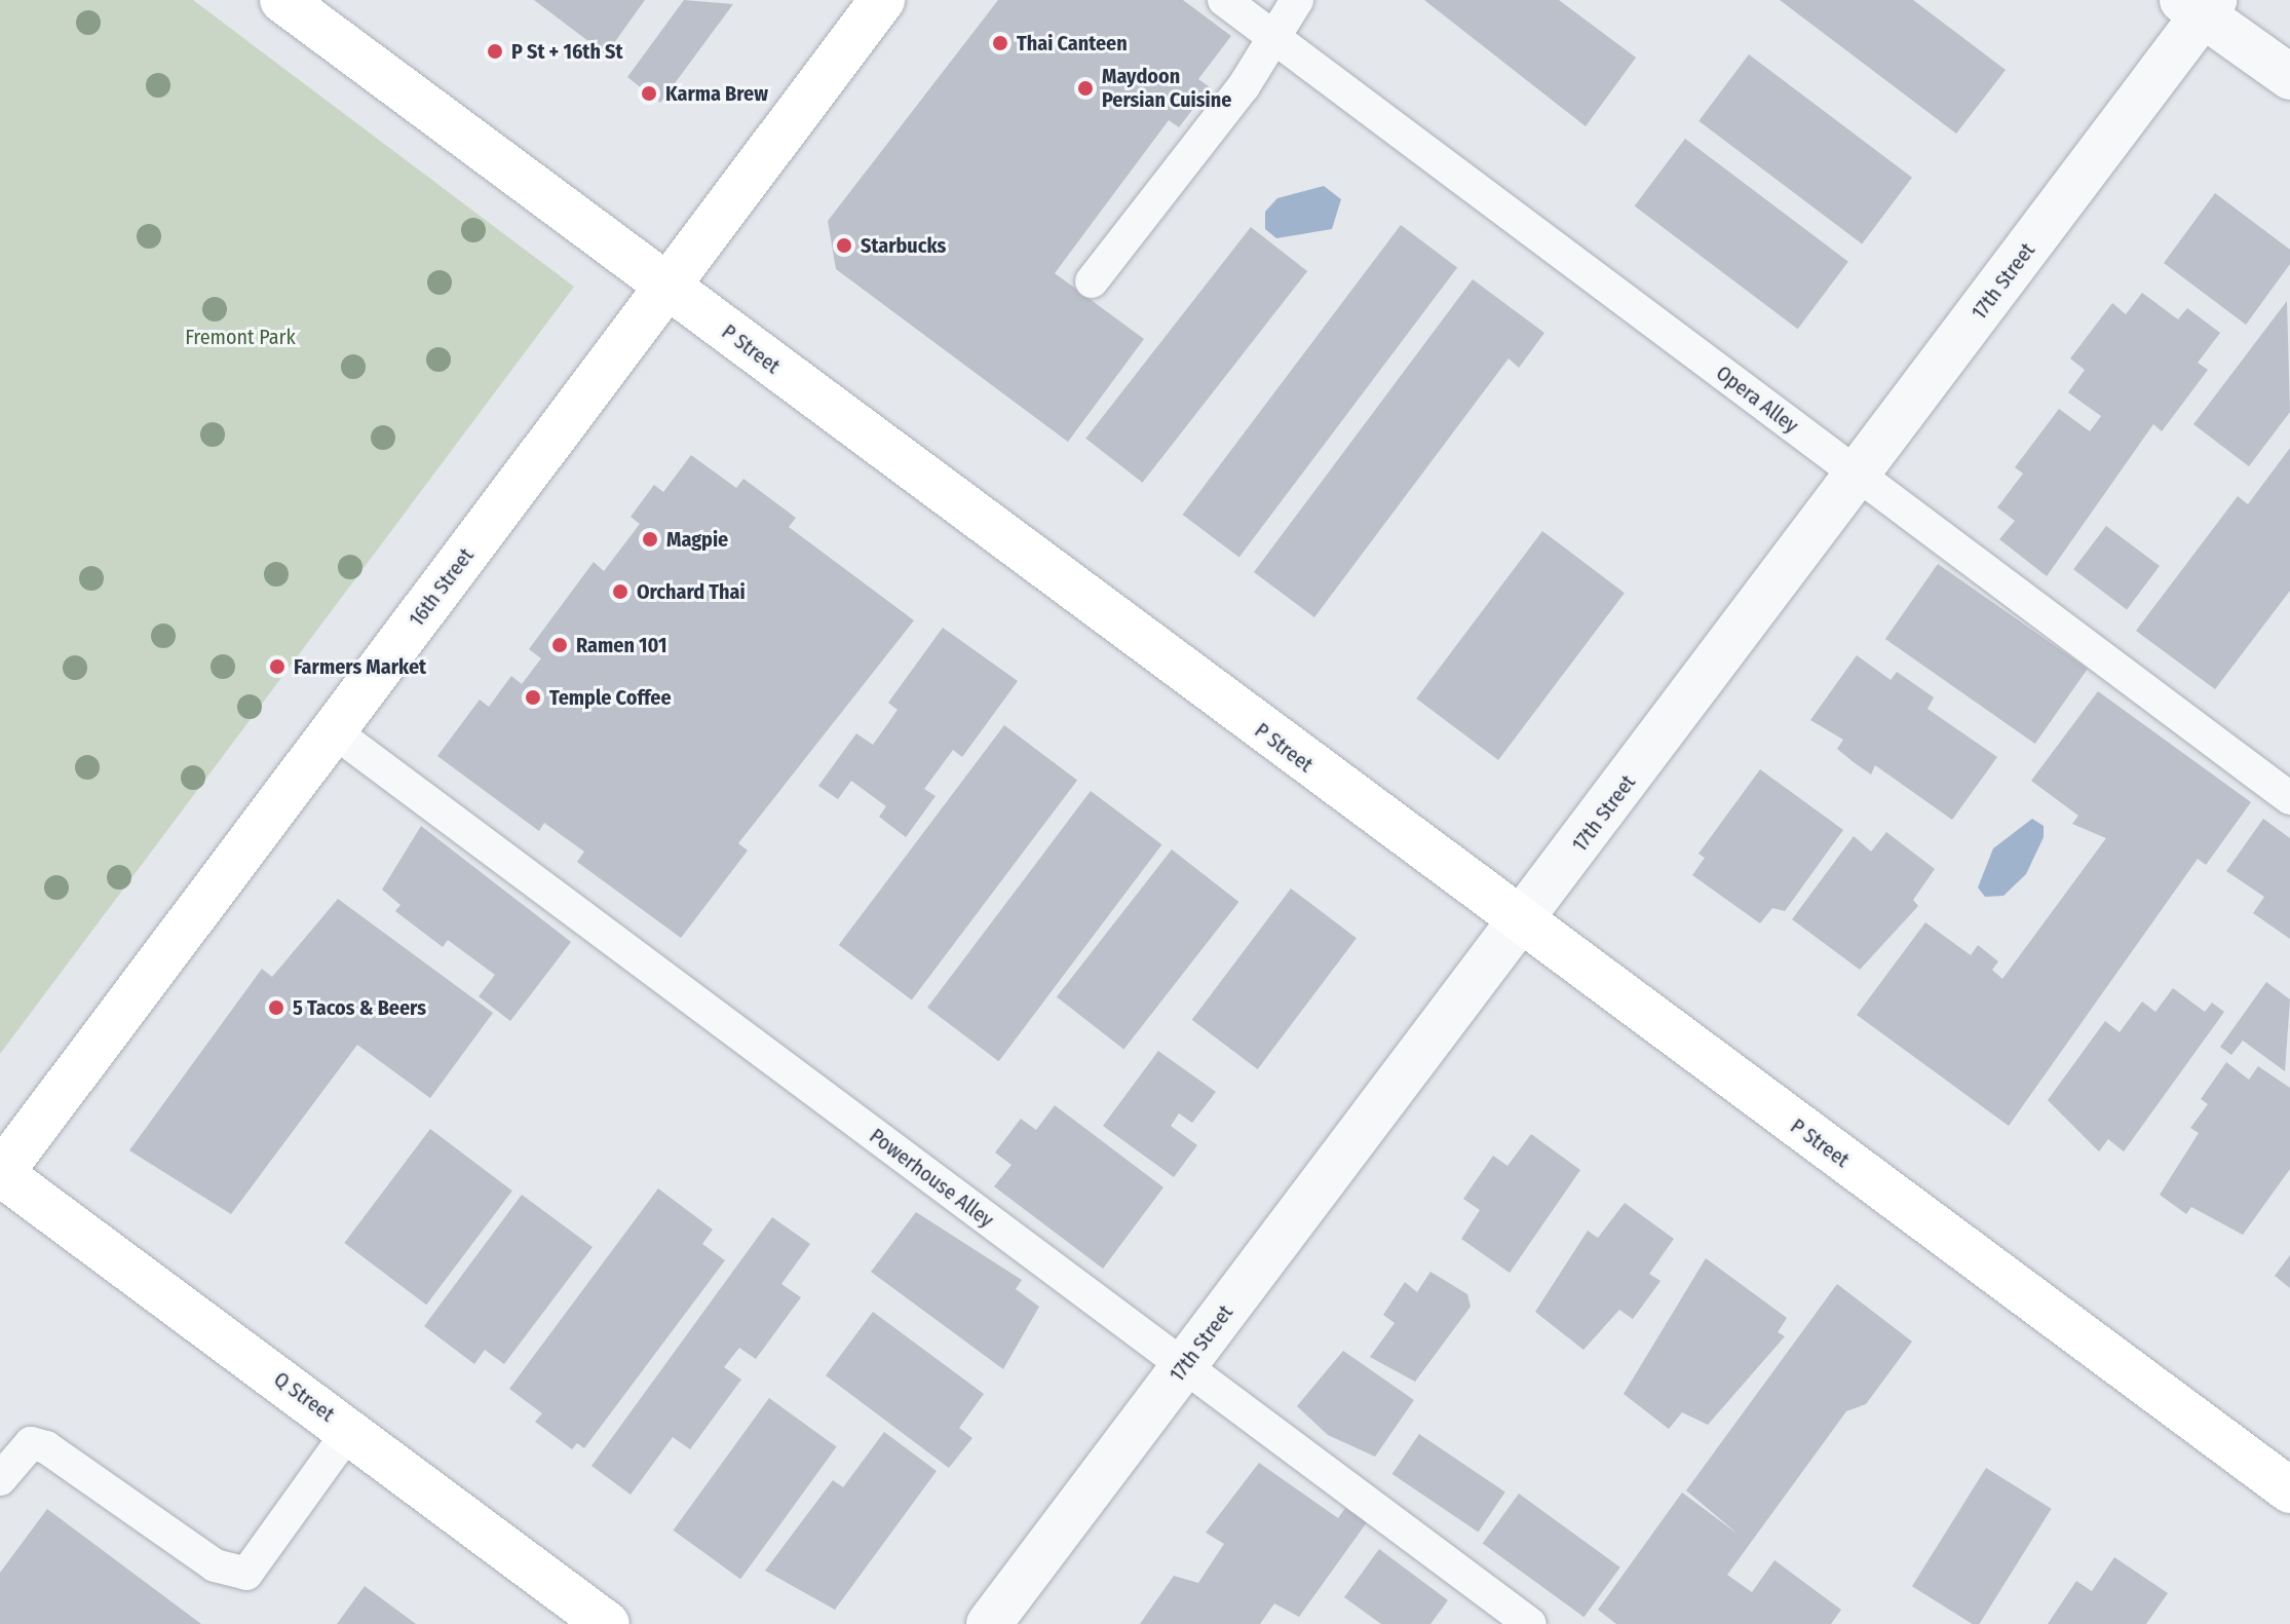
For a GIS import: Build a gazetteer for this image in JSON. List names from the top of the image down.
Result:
{
  "streets": {
    "main road": ["P Street", "16th Street", "Q Street"],
    "street": ["17th Street"],
    "lane": ["Opera Alley", "Powerhouse Alley"]
  },
  "crossings": [
    ["17th Street", "P Street"],
    ["17th Street", "Opera Alley"],
    ["17th Street", "Powerhouse Alley"],
    ["P Street", "16th Street"],
    ["16th Street", "Powerhouse Alley"],
    ["16th Street", "Q Street"]
  ],
  "parks": ["Fremont Park"],
  "places": [
    "Thai Canteen",
    "P St + 16th St",
    "Maydoon Persian Cuisine",
    "Karma Brew",
    "Starbucks",
    "Magpie",
    "Orchard Thai",
    "Ramen 101",
    "Farmers Market",
    "Temple Coffee",
    "5 Tacos & Beers"
  ]
}
